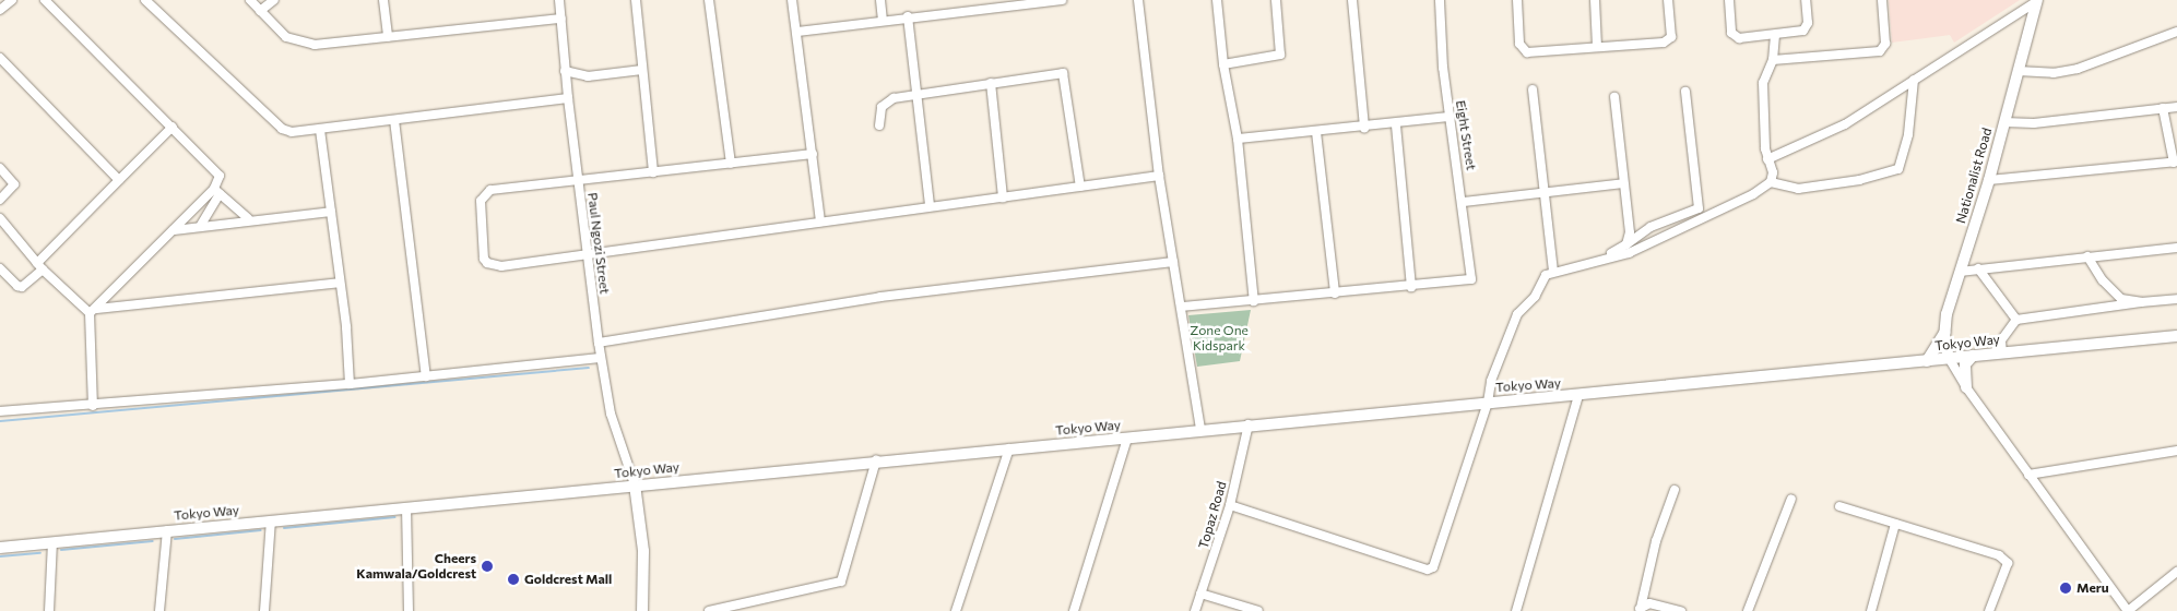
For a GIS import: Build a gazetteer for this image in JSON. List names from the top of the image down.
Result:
{
  "streets": {
    "main road": ["Nationalist Road", "Tokyo Way"],
    "street": ["Eight Street", "Paul Ngozi Street", "Topaz Road"]
  },
  "crossings": [
    ["Nationalist Road", "Tokyo Way"],
    ["Paul Ngozi Street", "Tokyo Way"],
    ["Tokyo Way", "Topaz Road"]
  ],
  "parks": ["Zone One Kidspark"],
  "places": ["Cheers Kamwala/Goldcrest", "Goldcrest Mall", "Meru"]
}
